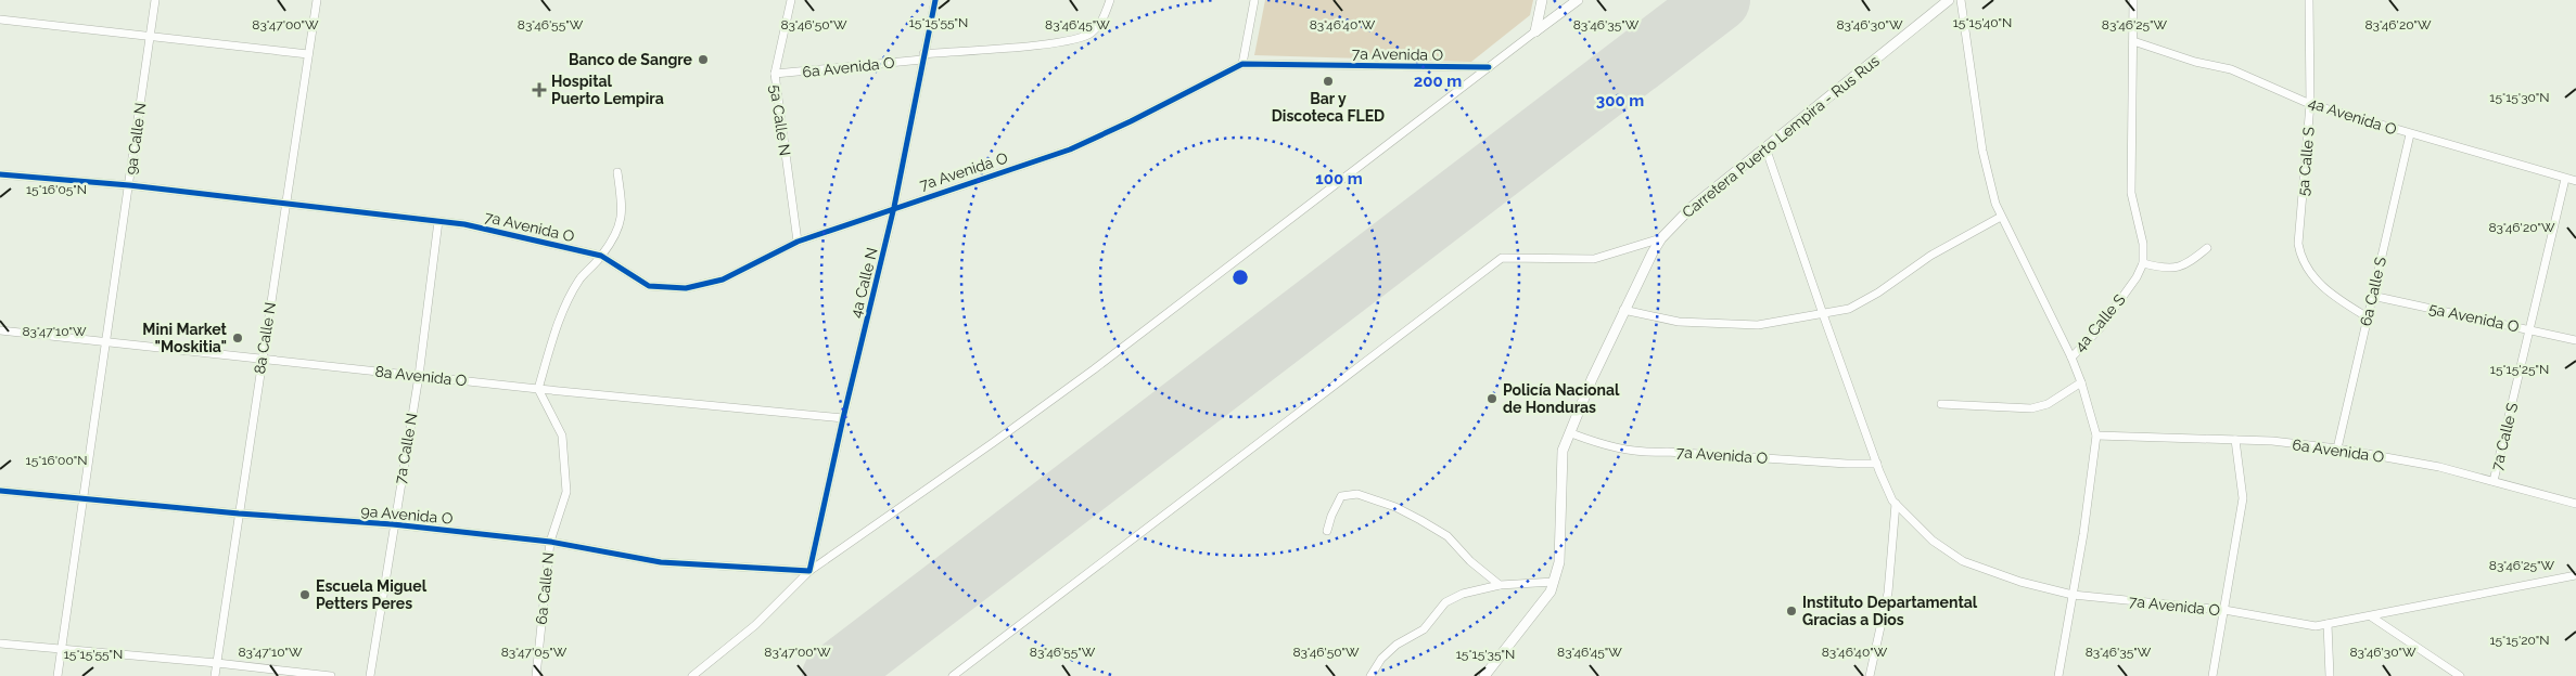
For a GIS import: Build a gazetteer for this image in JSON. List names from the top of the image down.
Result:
{
  "streets": {
    "street": [
      "7a Avenida O",
      "6a Avenida O",
      "4a Avenida O",
      "5a Calle N",
      "Carretera Puerto Lempira - Rus Rus",
      "9a Calle N",
      "5a Calle S",
      "4a Calle N",
      "6a Calle S",
      "5a Avenida O",
      "4a Calle S",
      "8a Calle N",
      "8a Avenida O",
      "7a Calle S",
      "7a Calle N",
      "9a Avenida O",
      "6a Calle N"
    ]
  },
  "crossings": [
    ["7a Avenida O", "5a Calle N"],
    ["7a Avenida O", "Carretera Puerto Lempira - Rus Rus"],
    ["7a Avenida O", "9a Calle N"],
    ["7a Avenida O", "4a Calle N"],
    ["7a Avenida O", "4a Calle S"],
    ["7a Avenida O", "8a Calle N"],
    ["7a Avenida O", "7a Calle N"],
    ["6a Avenida O", "5a Calle N"],
    ["6a Avenida O", "4a Calle N"],
    ["6a Avenida O", "6a Calle S"],
    ["6a Avenida O", "4a Calle S"],
    ["6a Avenida O", "7a Calle S"],
    ["4a Avenida O", "5a Calle S"],
    ["4a Avenida O", "6a Calle S"],
    ["4a Avenida O", "7a Calle S"],
    ["9a Calle N", "8a Avenida O"],
    ["5a Calle S", "6a Calle S"],
    ["4a Calle N", "8a Avenida O"],
    ["4a Calle N", "9a Avenida O"],
    ["6a Calle S", "5a Avenida O"],
    ["5a Avenida O", "7a Calle S"],
    ["8a Calle N", "8a Avenida O"],
    ["8a Calle N", "9a Avenida O"],
    ["8a Avenida O", "7a Calle N"],
    ["8a Avenida O", "6a Calle N"],
    ["7a Calle N", "9a Avenida O"],
    ["9a Avenida O", "6a Calle N"]
  ],
  "places": {
    "other": [
      "Banco de Sangre",
      "Bar y Discoteca FLED",
      "Mini Market \"Moskitia\"",
      "Policía Nacional de Honduras",
      "Escuela Miguel Petters Peres",
      "Instituto Departamental Gracias a Dios"
    ],
    "health": ["Hospital Puerto Lempira"]
  },
  "coordinates": [
    "15°15'55\"N",
    "15°15'40\"N",
    "83°47'00\"W",
    "83°46'35\"W",
    "83°46'20\"W",
    "83°46'55\"W",
    "83°46'50\"W",
    "83°46'45\"W",
    "83°46'40\"W",
    "83°46'30\"W",
    "83°46'25\"W",
    "15°15'30\"N",
    "15°16'05\"N",
    "83°47'10\"W",
    "15°15'25\"N",
    "15°16'00\"N",
    "15°15'20\"N",
    "83°47'05\"W",
    "15°15'35\"N"
  ],
  "rings": ["200 m", "300 m", "100 m"]
}
